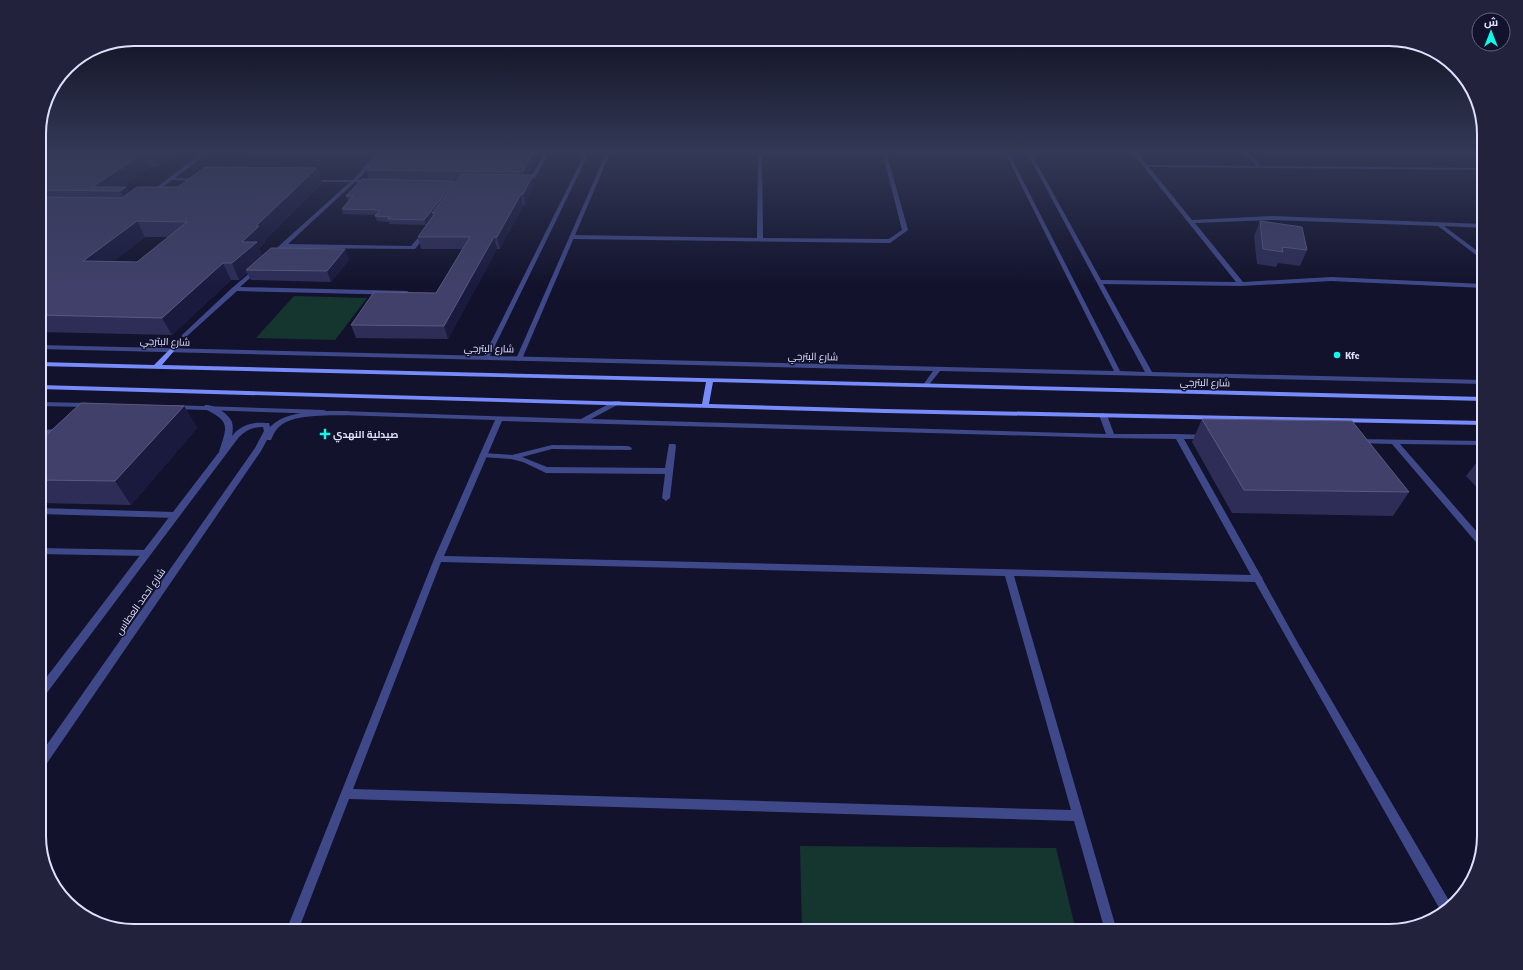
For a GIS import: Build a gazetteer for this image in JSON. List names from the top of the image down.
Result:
{
  "streets": {
    "main road": ["شارع البترجي"],
    "street": ["شارع احمد العطاس"]
  },
  "places": {
    "other": ["Kfc"],
    "health": ["صيدلية النهدي"]
  },
  "north": "top"
}
